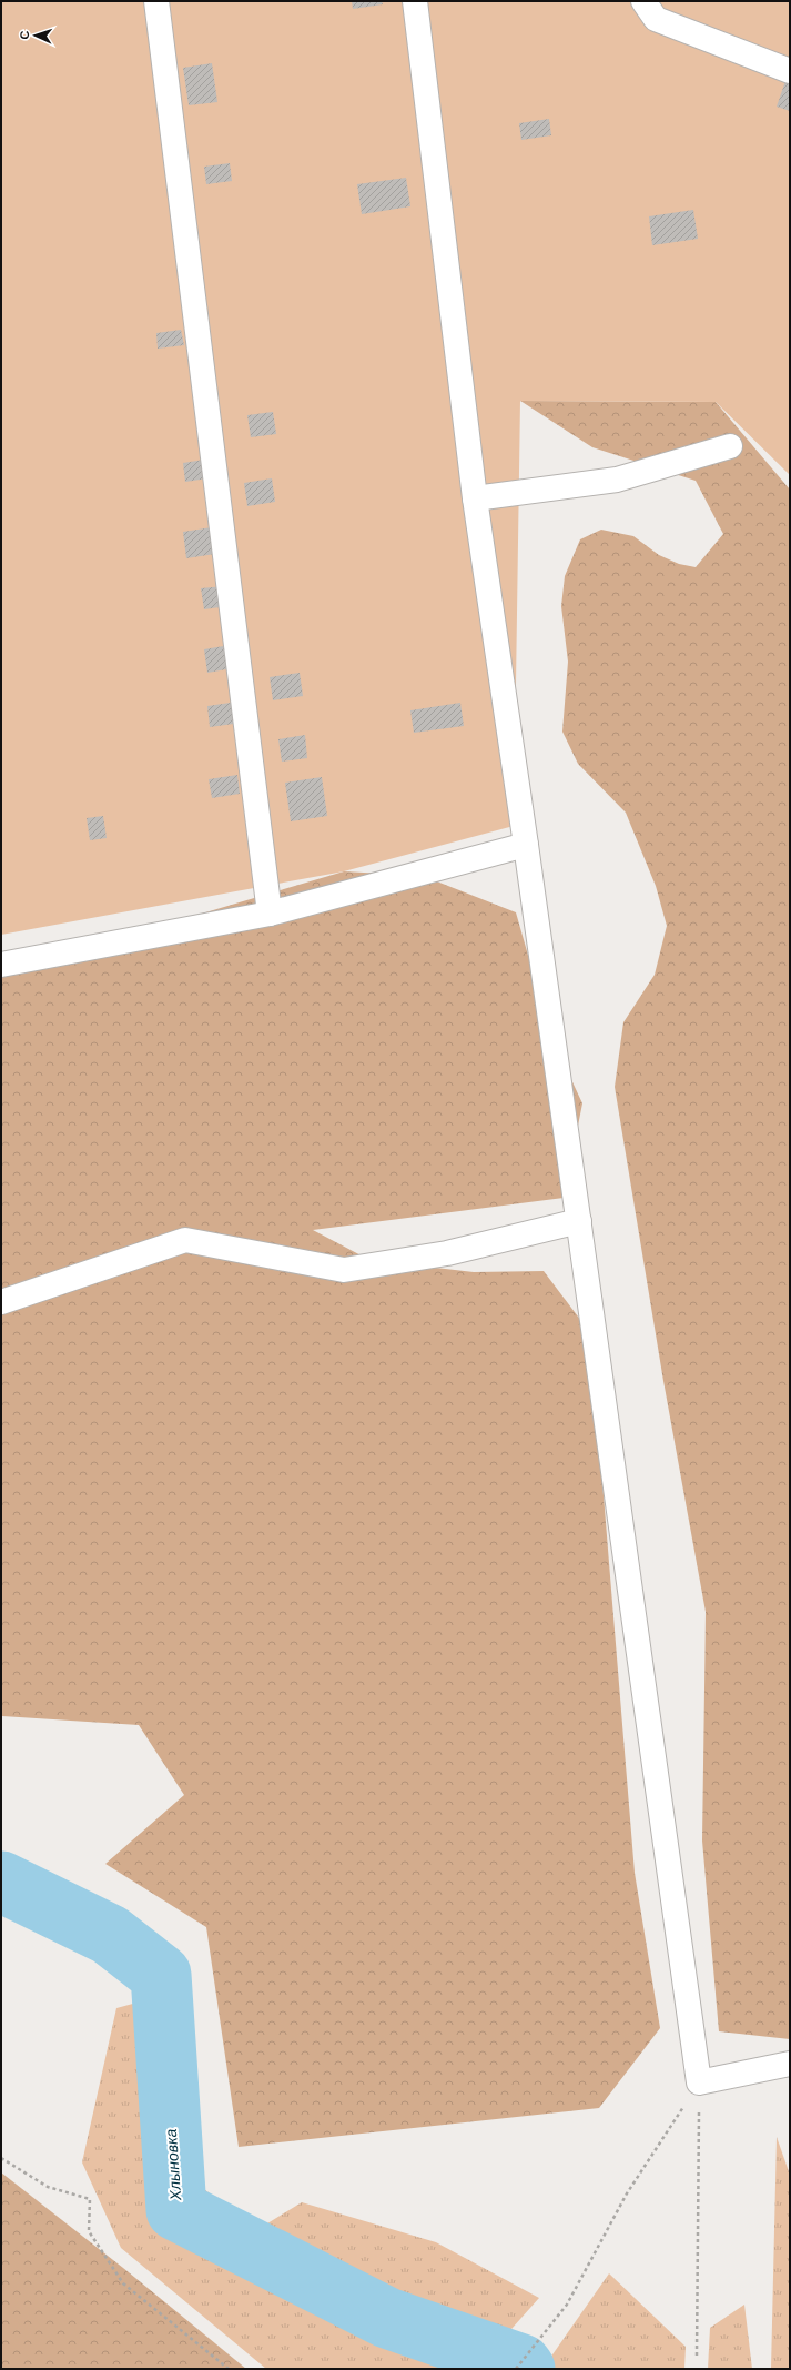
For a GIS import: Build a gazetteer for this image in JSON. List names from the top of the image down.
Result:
{
  "water": ["Хлыновка"],
  "north": "left"
}
